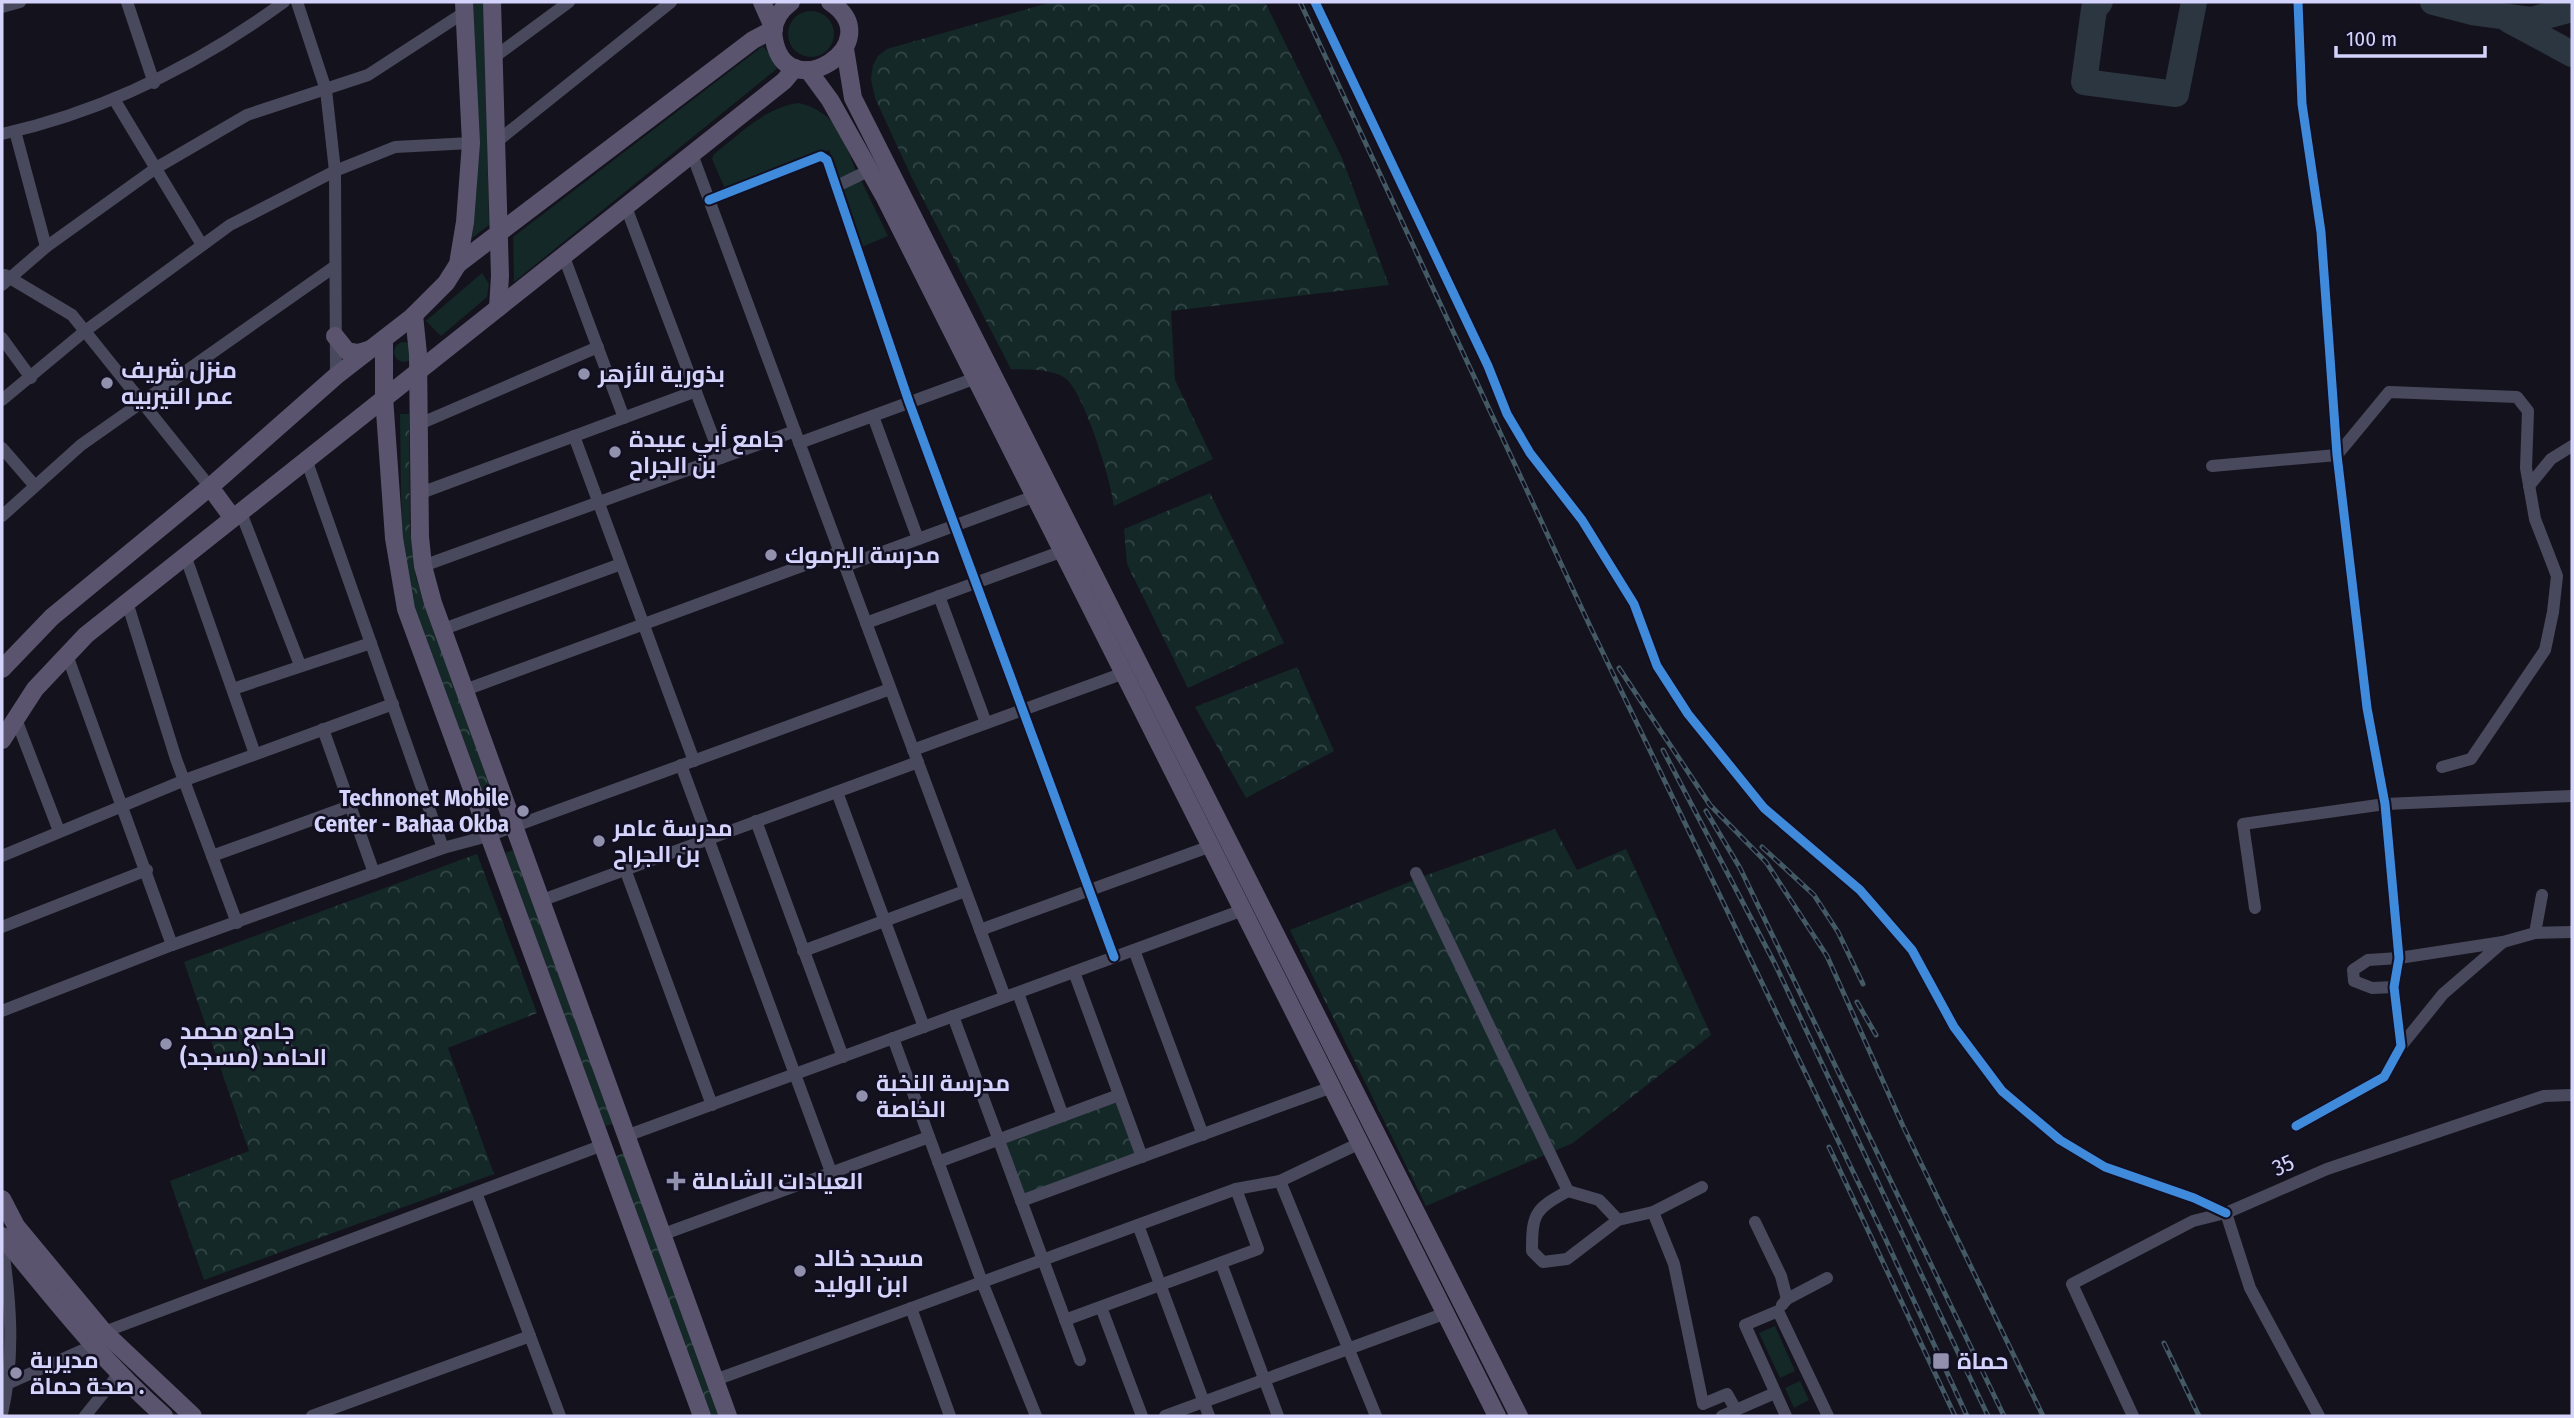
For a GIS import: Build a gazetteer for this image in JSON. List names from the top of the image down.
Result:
{
  "streets": {
    "street": ["35"]
  },
  "places": {
    "other": [
      "بذورية الأزهر",
      "منزل شريف عمر النيربيه",
      "جامع أبي عبيدة بن الجراح",
      "مدرسة اليرموك",
      "Technonet Mobile Center - Bahaa Okba",
      "مدرسة عامر بن الجراح",
      "جامع محمد الحامد (مسجد)",
      "مدرسة النخبة الخاصة",
      "مسجد خالد ابن الوليد",
      "مديرية صحة حماة ."
    ],
    "health": ["العيادات الشاملة"],
    "transit": ["حماة"]
  },
  "scale_bar": "100 m"
}
